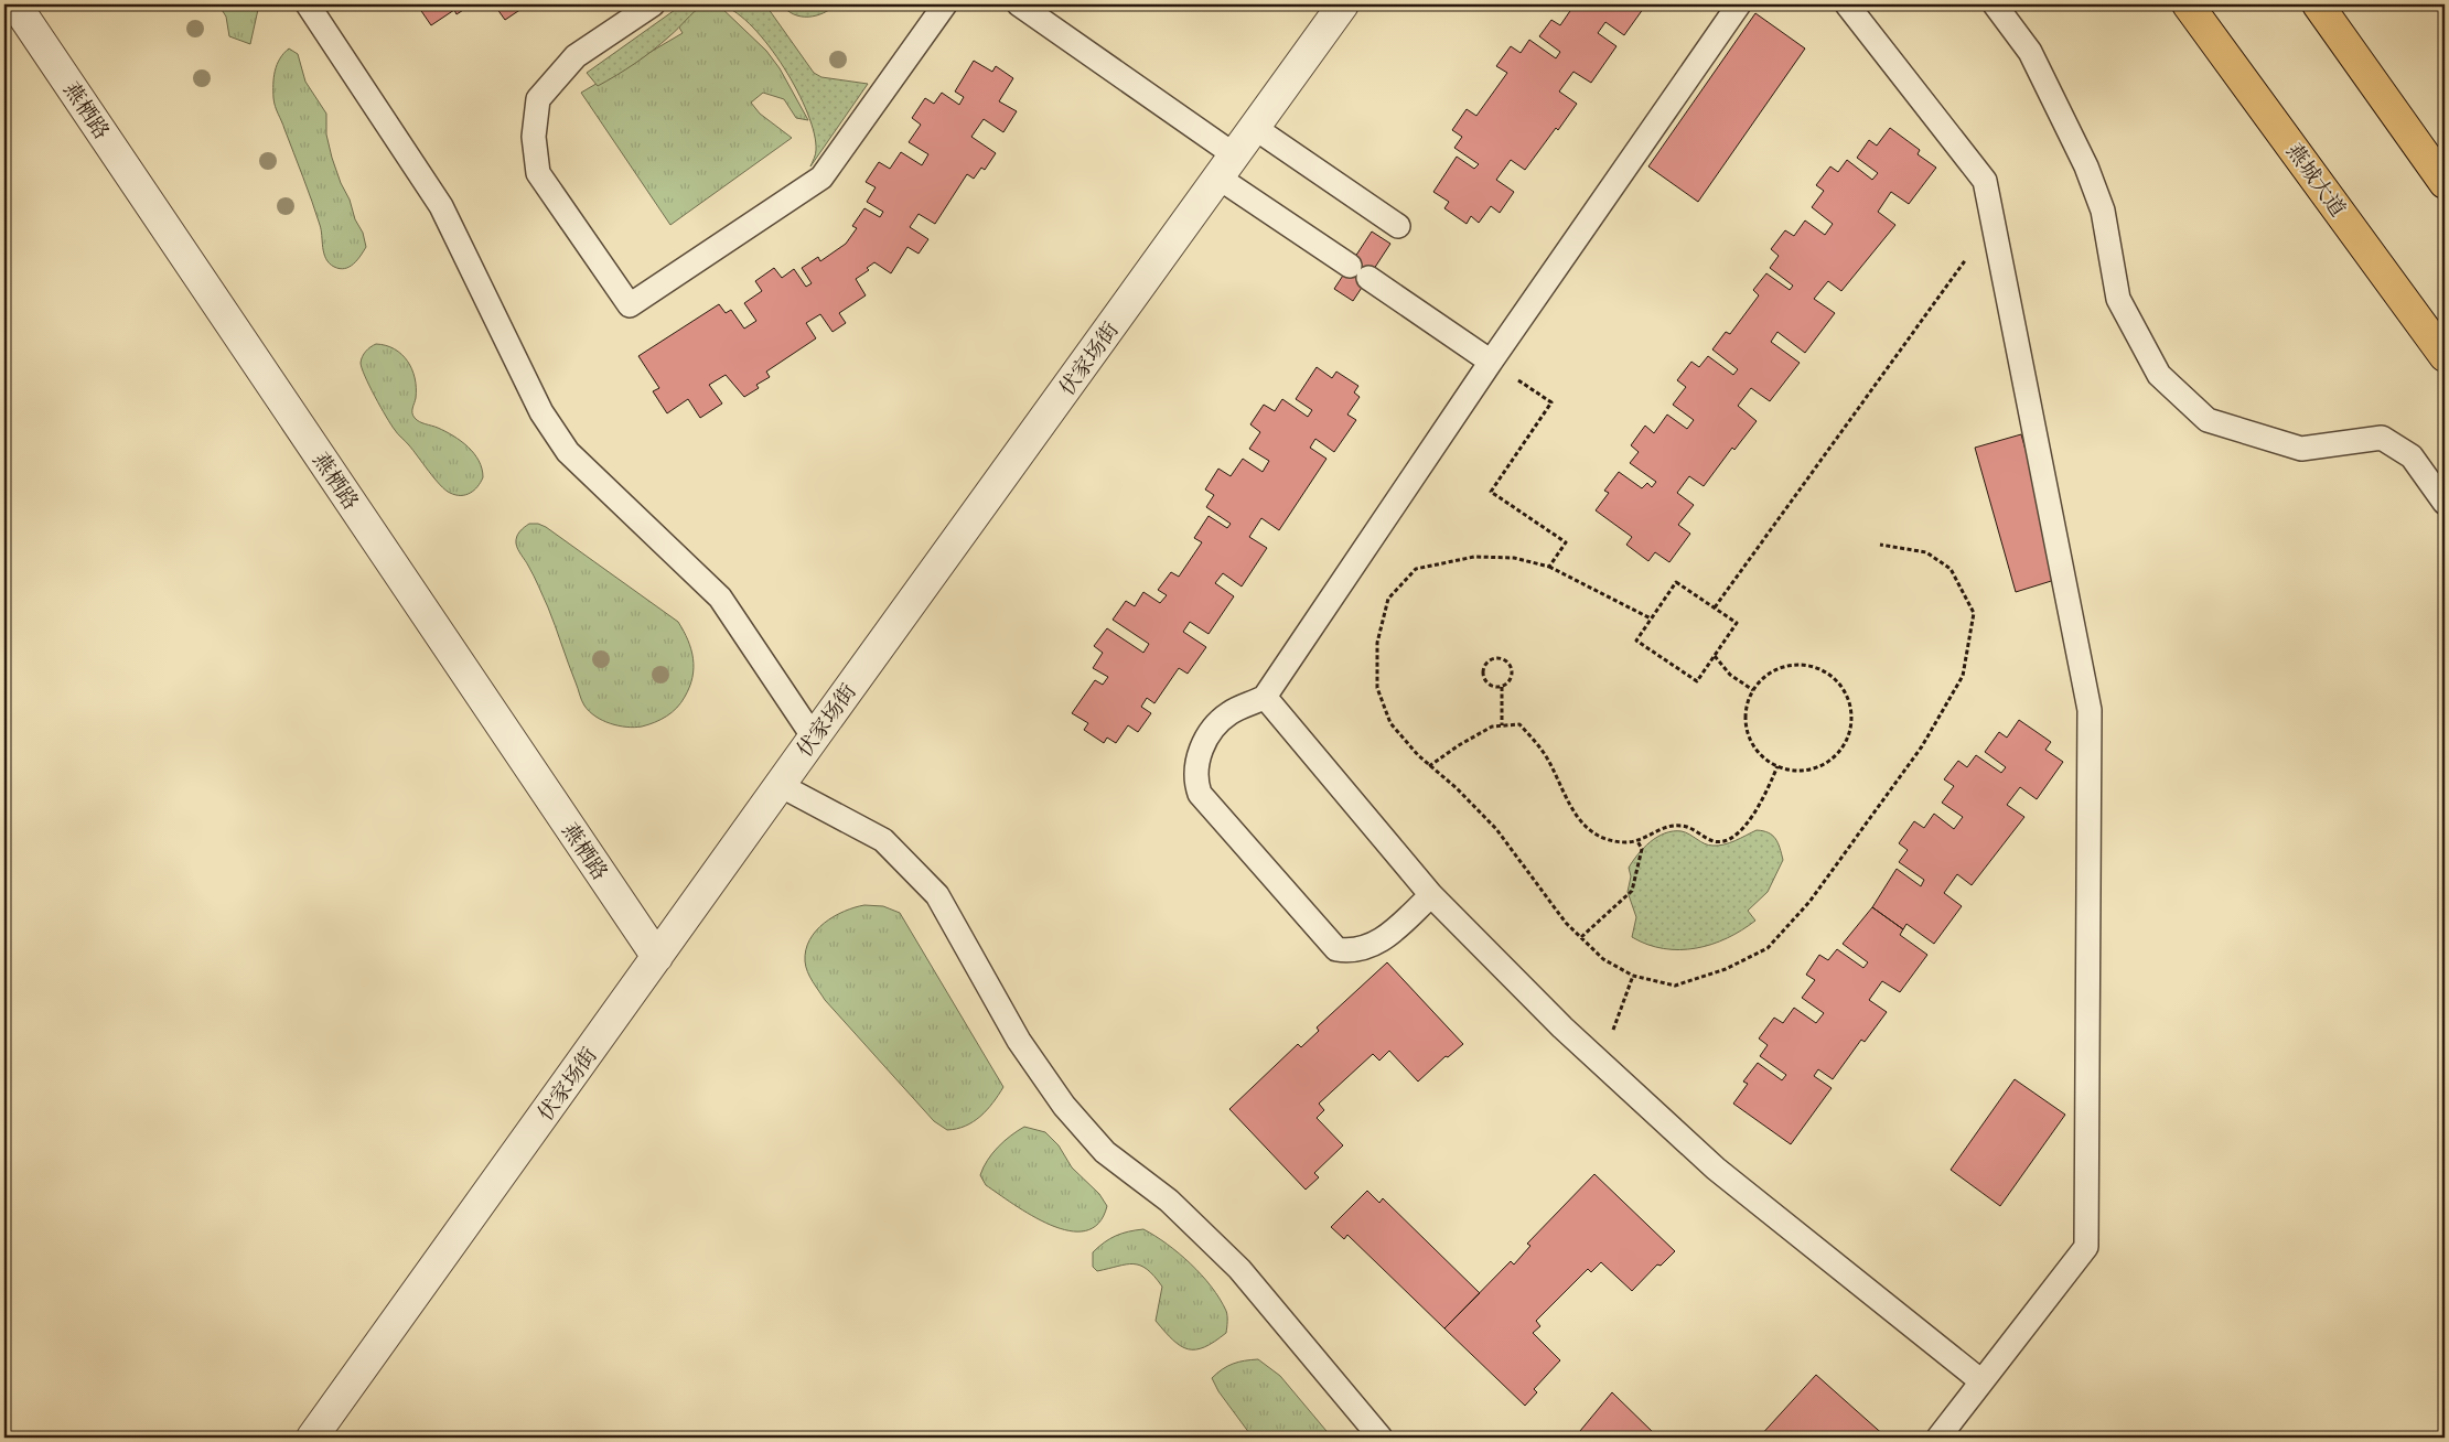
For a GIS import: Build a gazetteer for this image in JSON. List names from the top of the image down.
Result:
{
  "streets": {
    "main road": ["燕城大道"],
    "street": ["燕栖路", "伏家场街"]
  },
  "crossings": [
    ["燕栖路", "伏家场街"]
  ]
}
